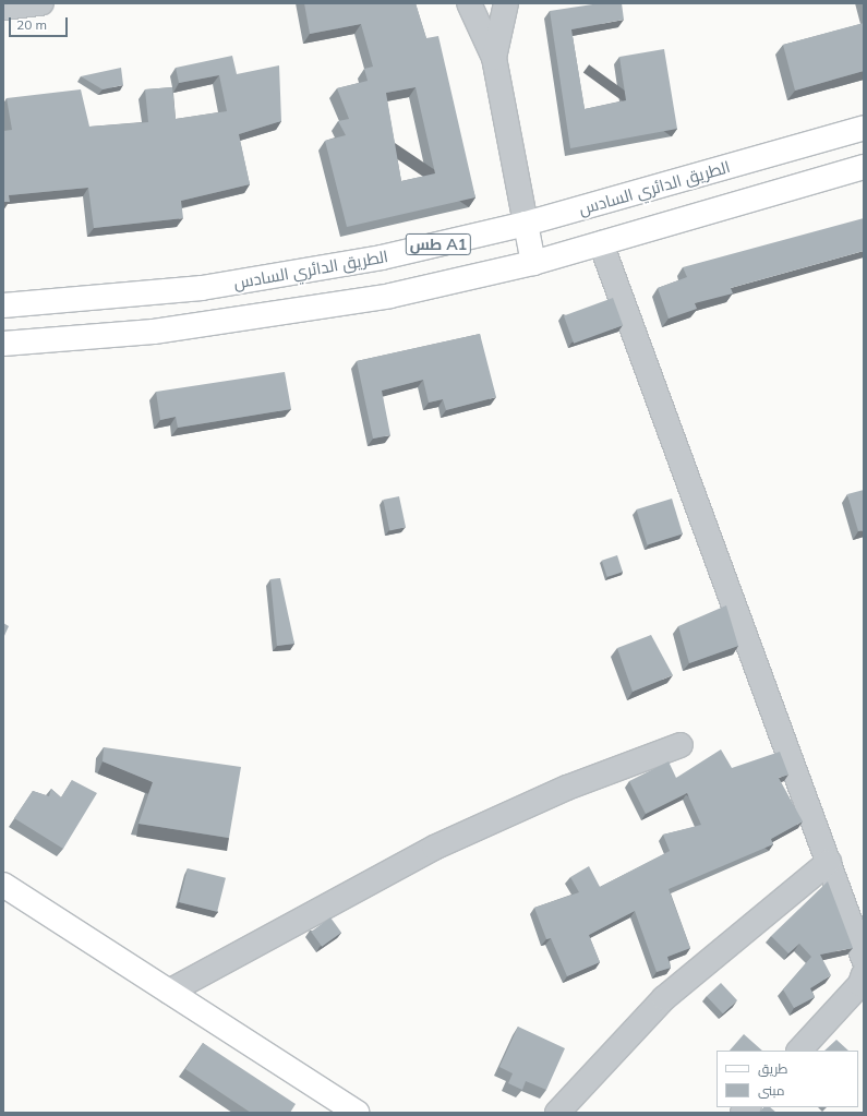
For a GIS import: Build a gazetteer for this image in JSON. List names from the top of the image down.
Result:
{
  "streets": {
    "main road": ["الطريق الدائري السادس", "طس A1"]
  },
  "legend": ["طريق", "مبنى"],
  "scale_bar": "20 m"
}
